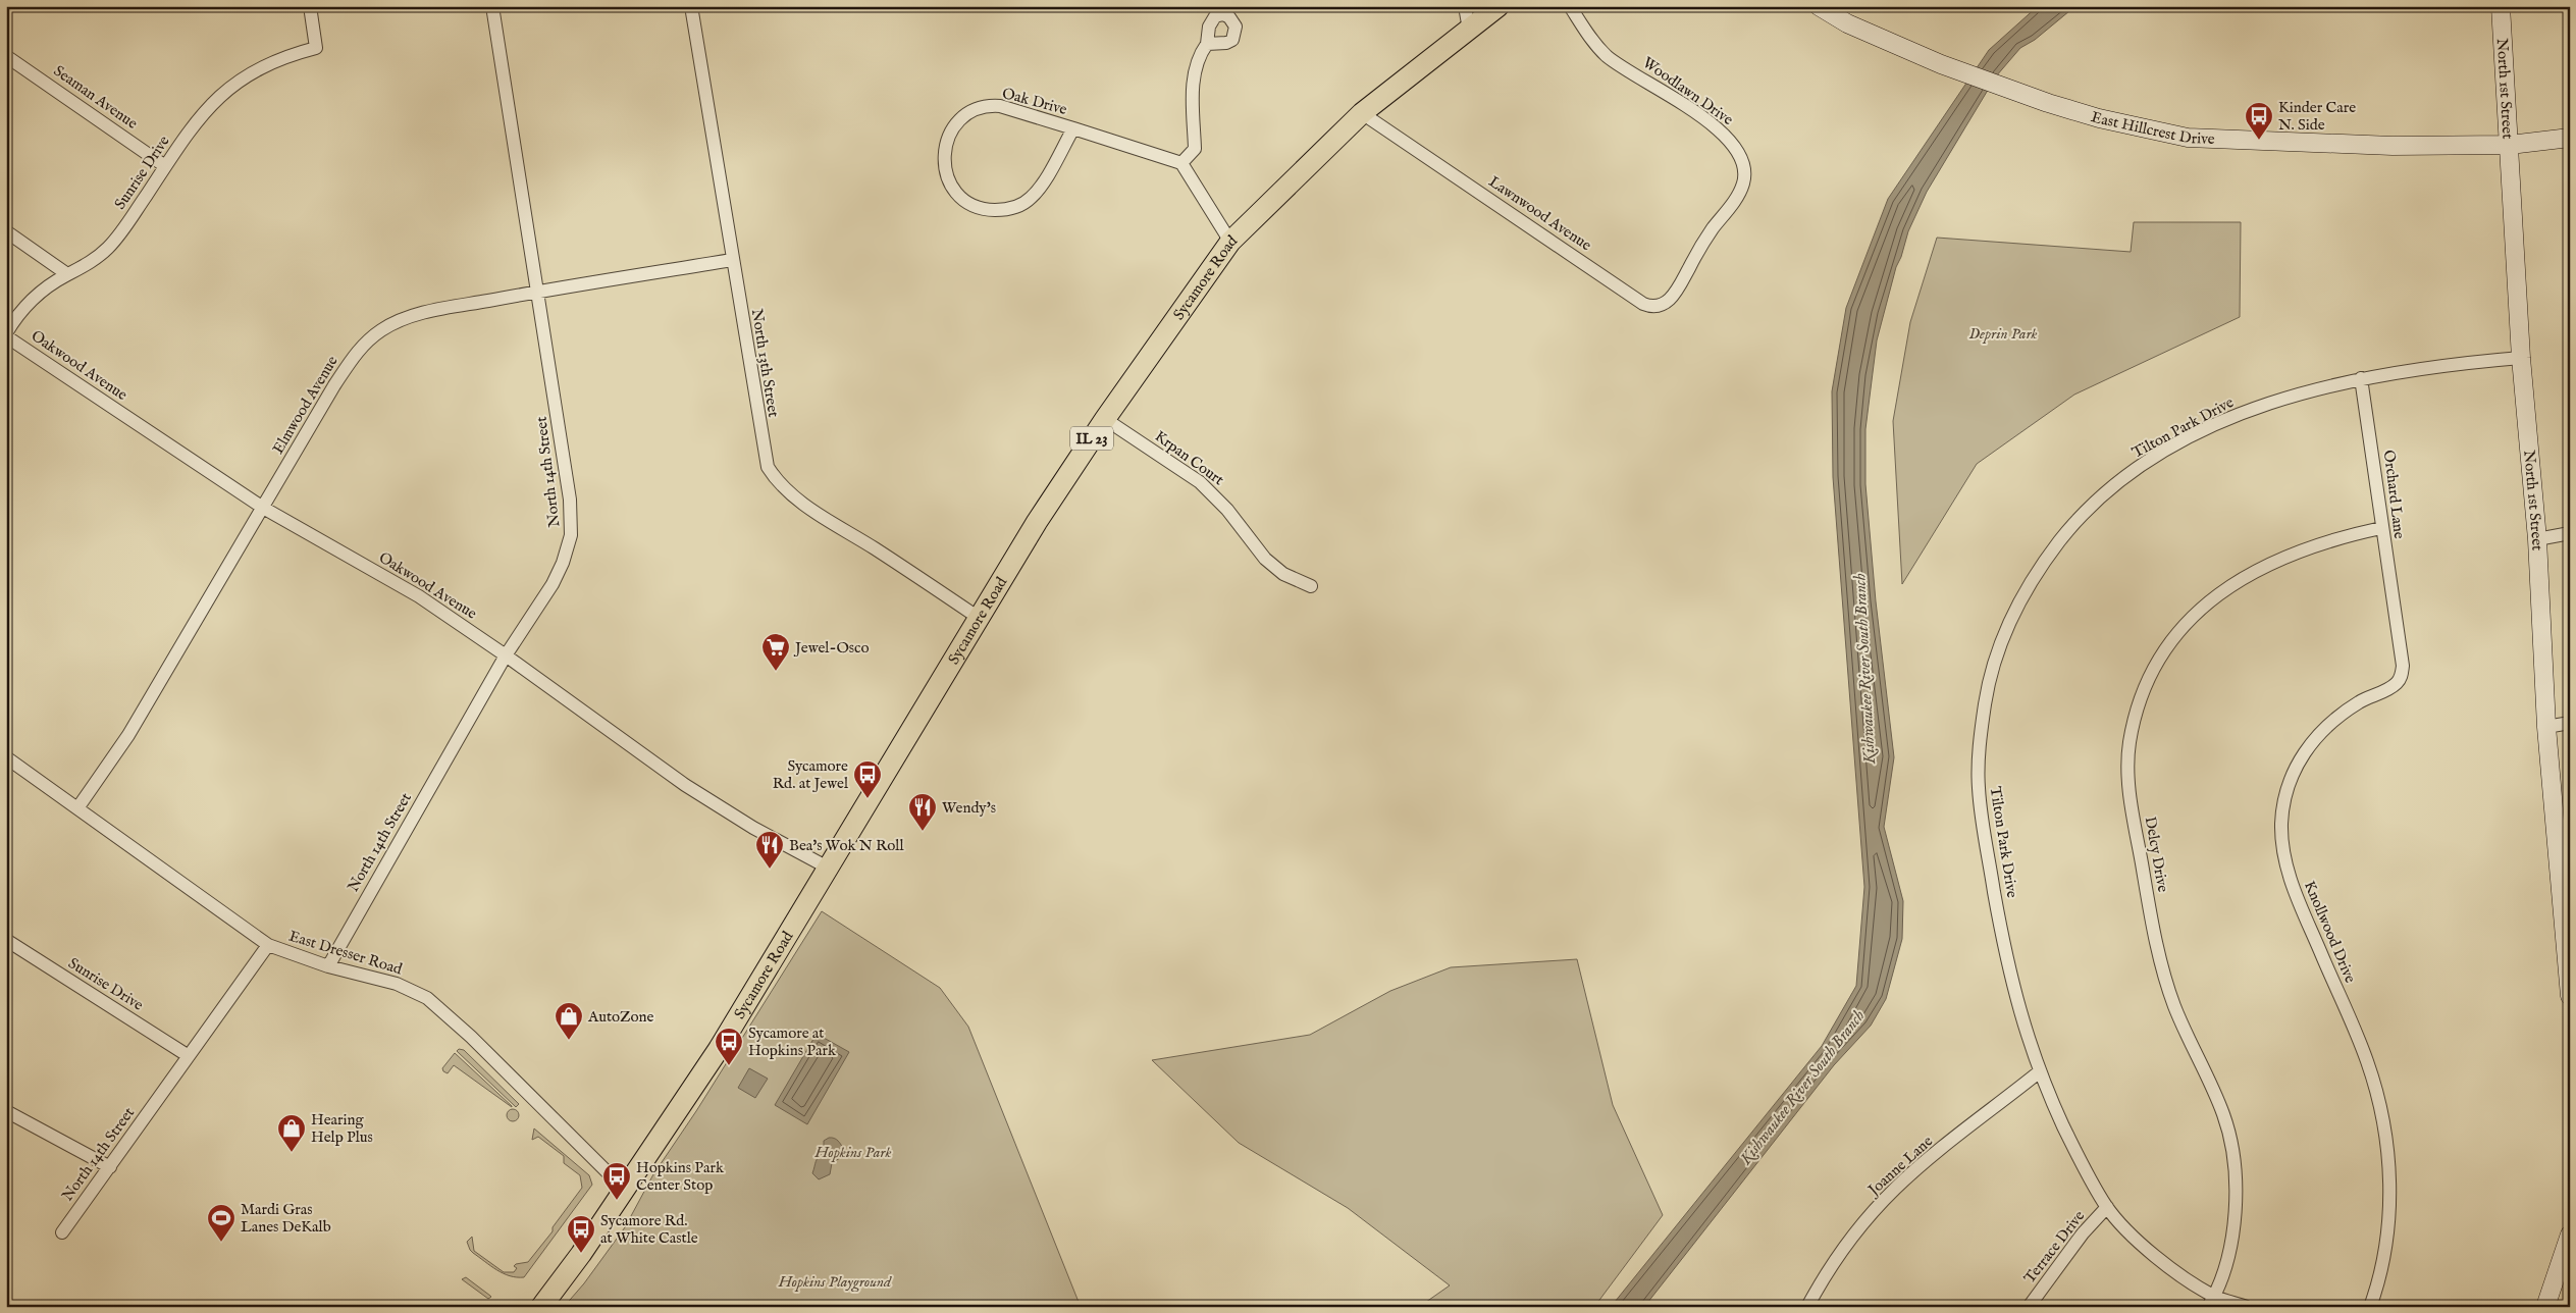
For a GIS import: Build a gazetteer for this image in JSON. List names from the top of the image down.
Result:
{
  "streets": {
    "main road": ["Sycamore Road", "IL 23"],
    "street": [
      "North 1st Street",
      "Woodlawn Drive",
      "Seaman Avenue",
      "Oak Drive",
      "East Hillcrest Drive",
      "Sunrise Drive",
      "Lawnwood Avenue",
      "North 13th Street",
      "Oakwood Avenue",
      "Elmwood Avenue",
      "Tilton Park Drive",
      "Krpan Court",
      "North 14th Street",
      "Orchard Lane",
      "Delcy Drive",
      "Knollwood Drive",
      "East Dresser Road",
      "Joanne Lane",
      "Terrace Drive"
    ]
  },
  "crossings": [
    ["North 1st Street", "East Hillcrest Drive"],
    ["North 1st Street", "Tilton Park Drive"],
    ["Woodlawn Drive", "Lawnwood Avenue"],
    ["Seaman Avenue", "Sunrise Drive"],
    ["Sunrise Drive", "Oakwood Avenue"],
    ["Sunrise Drive", "North 14th Street"],
    ["Lawnwood Avenue", "Sycamore Road"],
    ["Sycamore Road", "North 13th Street"],
    ["Sycamore Road", "Oakwood Avenue"],
    ["Sycamore Road", "Krpan Court"],
    ["Sycamore Road", "East Dresser Road"],
    ["North 13th Street", "Elmwood Avenue"],
    ["Oakwood Avenue", "Elmwood Avenue"],
    ["Oakwood Avenue", "North 14th Street"],
    ["Elmwood Avenue", "North 14th Street"],
    ["Elmwood Avenue", "East Dresser Road"],
    ["Tilton Park Drive", "Orchard Lane"],
    ["Tilton Park Drive", "Delcy Drive"],
    ["Tilton Park Drive", "Joanne Lane"],
    ["Tilton Park Drive", "Terrace Drive"],
    ["North 14th Street", "East Dresser Road"],
    ["Orchard Lane", "Delcy Drive"],
    ["Orchard Lane", "Knollwood Drive"]
  ],
  "water": ["Kishwaukee River South Branch"],
  "parks": ["Deprin Park", "Hopkins Park", "Hopkins Playground"],
  "places": {
    "bus stop": [
      "Kinder Care N. Side",
      "Sycamore Rd. at Jewel",
      "Sycamore at Hopkins Park",
      "Hopkins Park Center Stop",
      "Sycamore Rd. at White Castle"
    ],
    "supermarket": ["Jewel-Osco"],
    "restaurant": ["Wendy's", "Bea's Wok N Roll"],
    "shop": ["AutoZone", "Hearing Help Plus"],
    "sports": ["Mardi Gras Lanes DeKalb"]
  }
}
